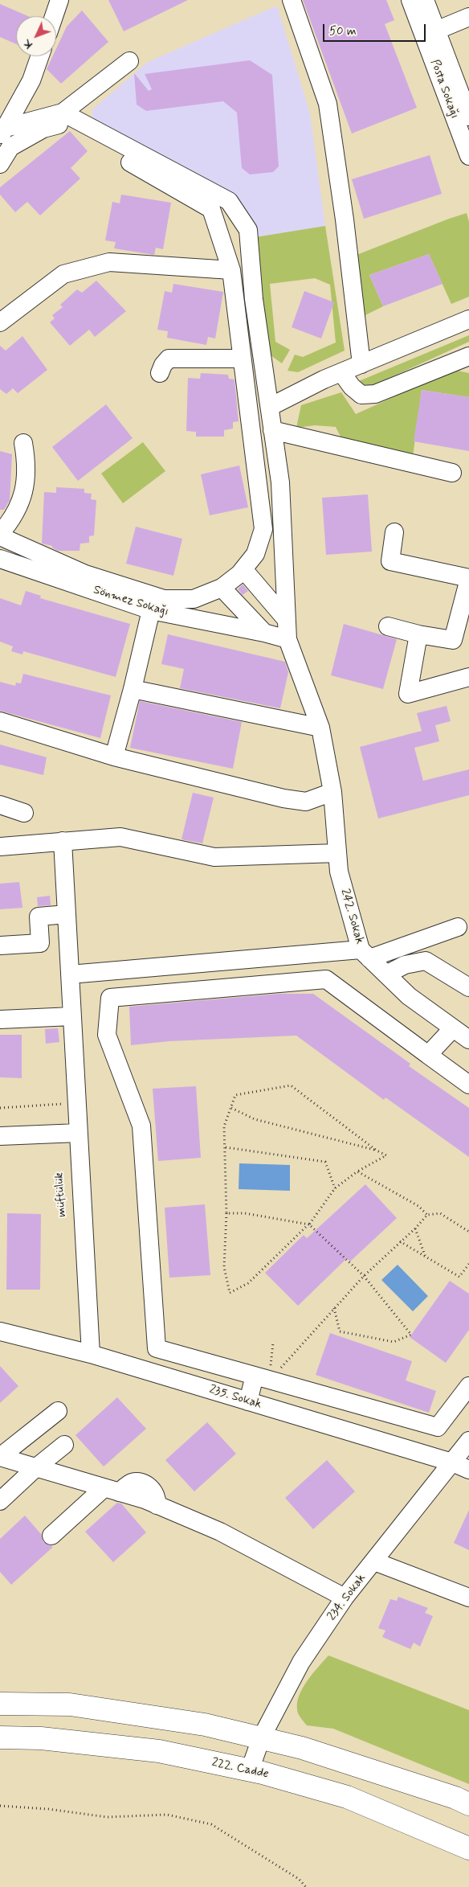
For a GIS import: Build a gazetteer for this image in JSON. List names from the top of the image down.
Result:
{
  "streets": {
    "main road": ["222. Cadde"],
    "street": [
      "Posta Sokağı",
      "Sönmez Sokağı",
      "242. Sokak",
      "235. Sokak",
      "234. Sokak"
    ]
  },
  "crossings": [
    ["Sönmez Sokağı", "242. Sokak"],
    ["235. Sokak", "234. Sokak"],
    ["234. Sokak", "222. Cadde"]
  ],
  "scale_bar": "50 m",
  "north": "bottom left"
}
